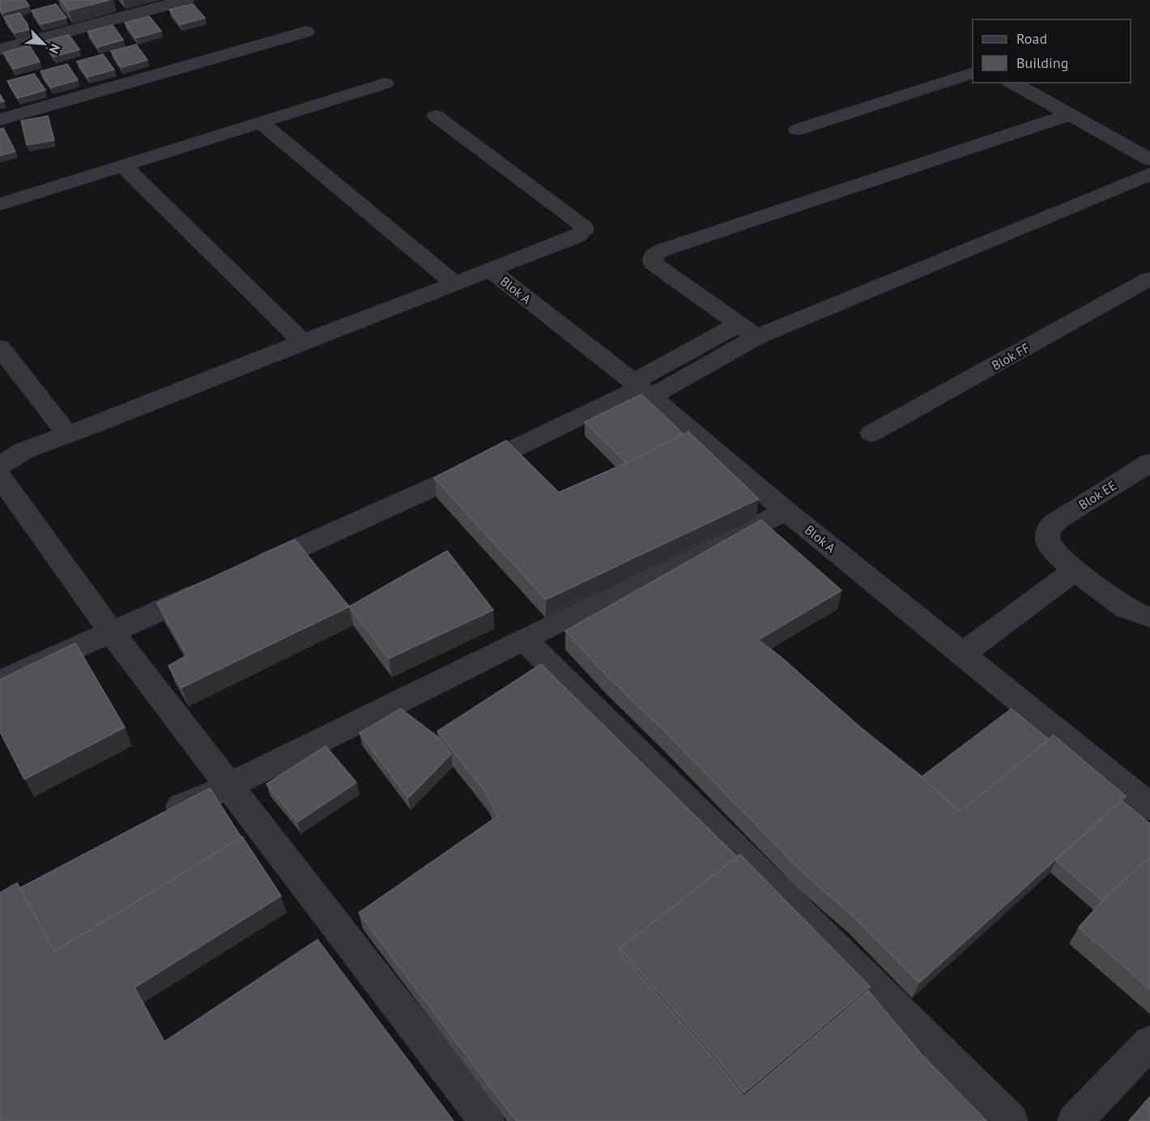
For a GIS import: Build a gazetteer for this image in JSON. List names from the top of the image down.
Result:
{
  "streets": {
    "street": ["Blok A", "Blok FF", "Blok EE"]
  },
  "legend": ["Road", "Building"],
  "north": "bottom right"
}
